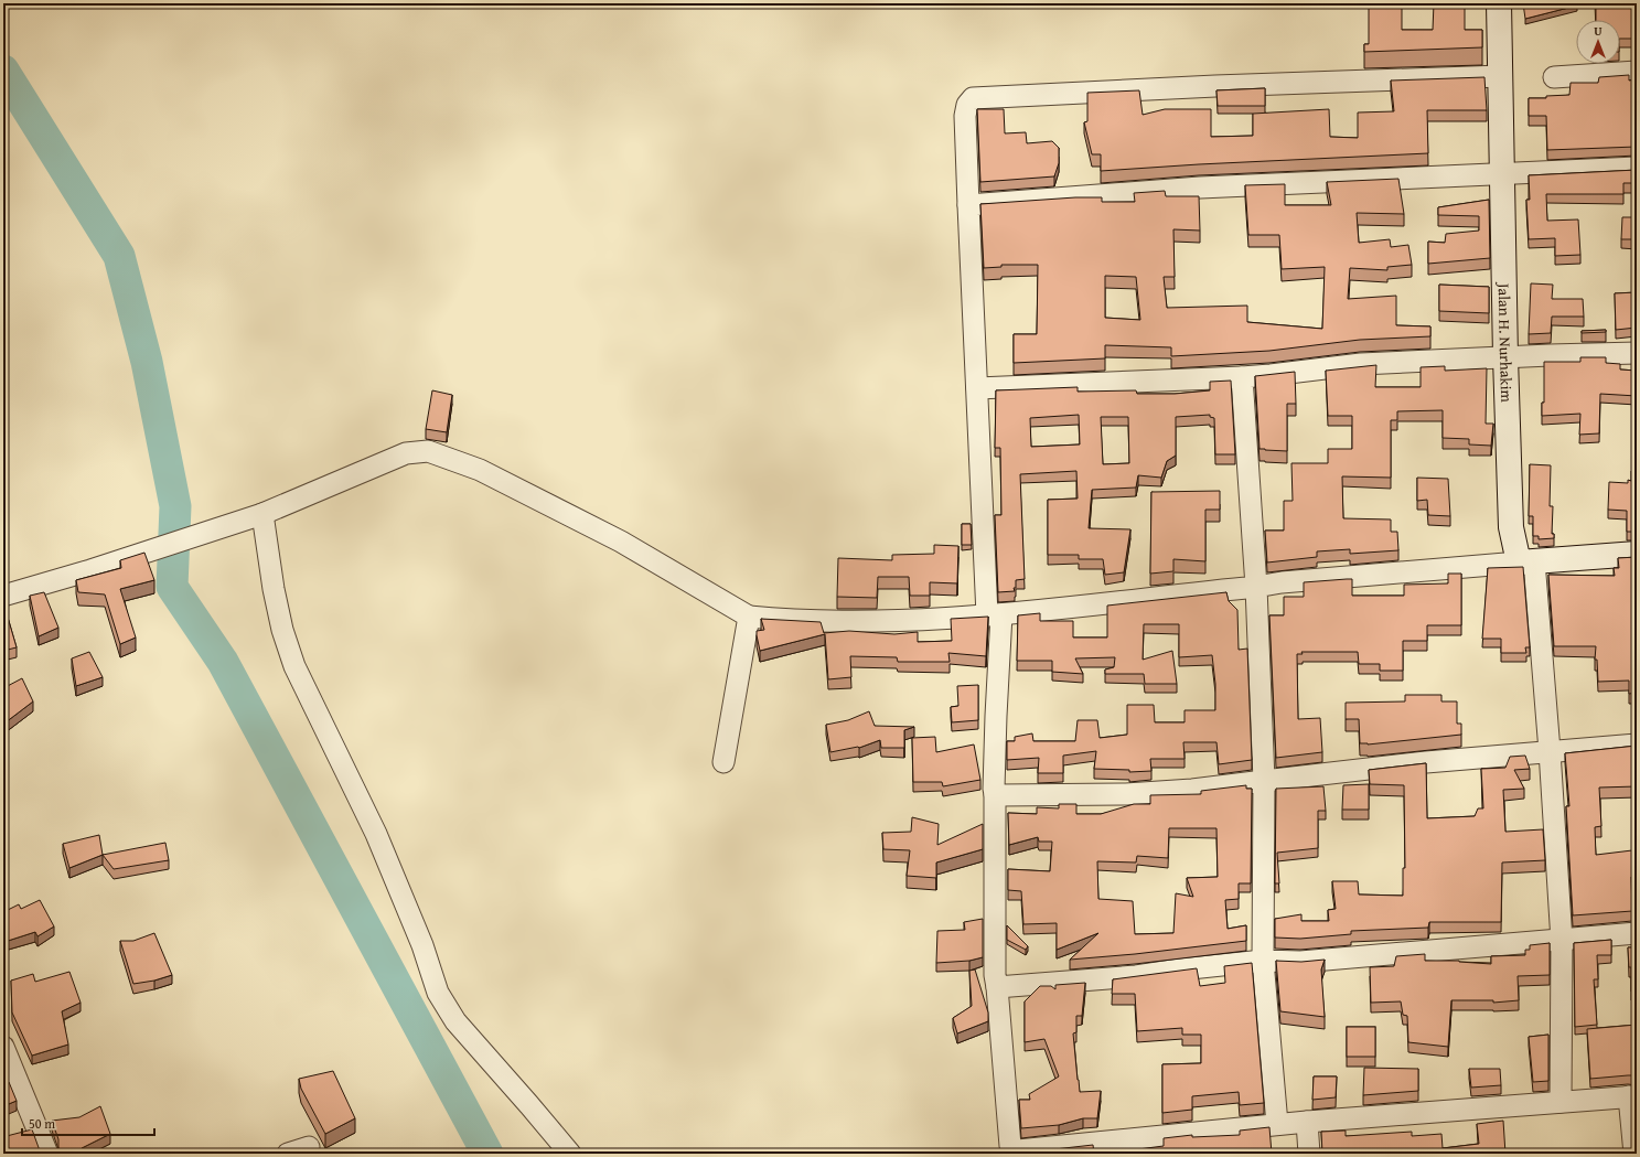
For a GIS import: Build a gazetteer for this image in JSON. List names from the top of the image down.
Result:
{
  "streets": {
    "main road": ["Jalan H. Nurhakim"]
  },
  "scale_bar": "50 m",
  "north": "top"
}
